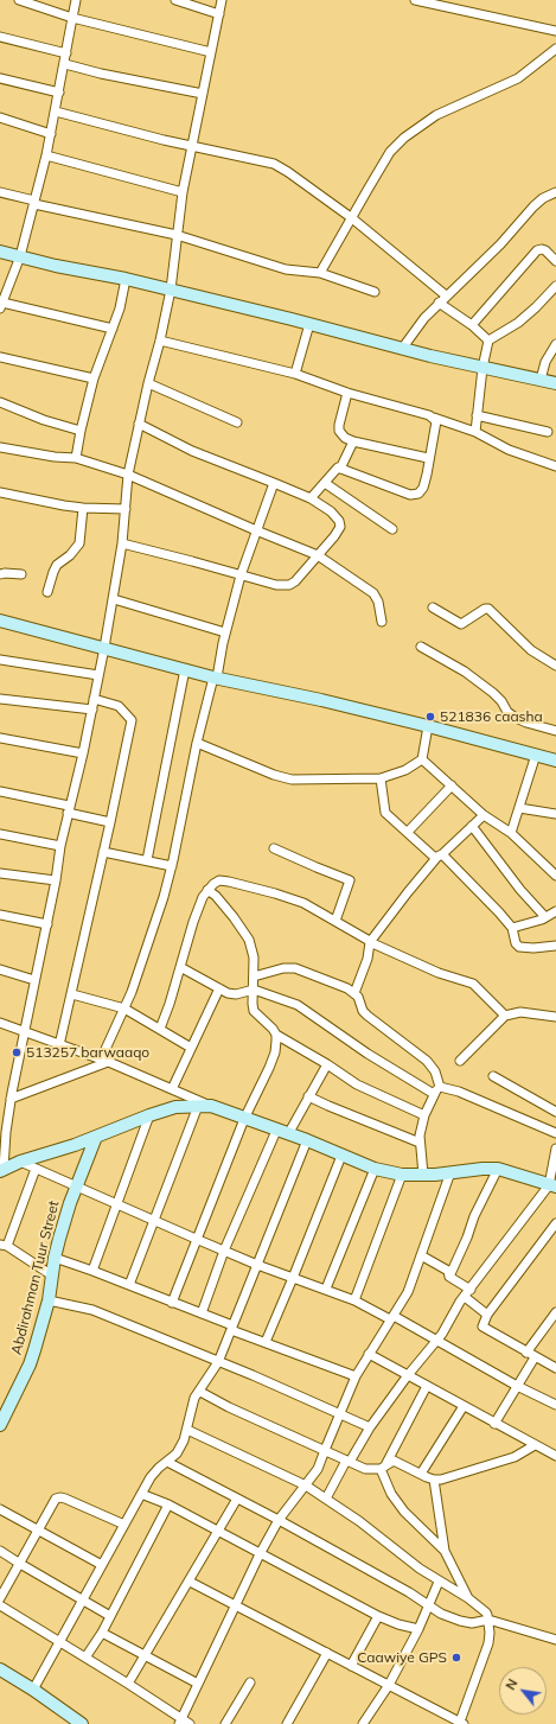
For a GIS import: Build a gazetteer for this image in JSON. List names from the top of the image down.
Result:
{
  "streets": {
    "street": ["Abdirahman Tuur Street"]
  },
  "places": ["521836 caasha", "513257 barwaaqo", "Caawiye GPS"],
  "north": "top left"
}
